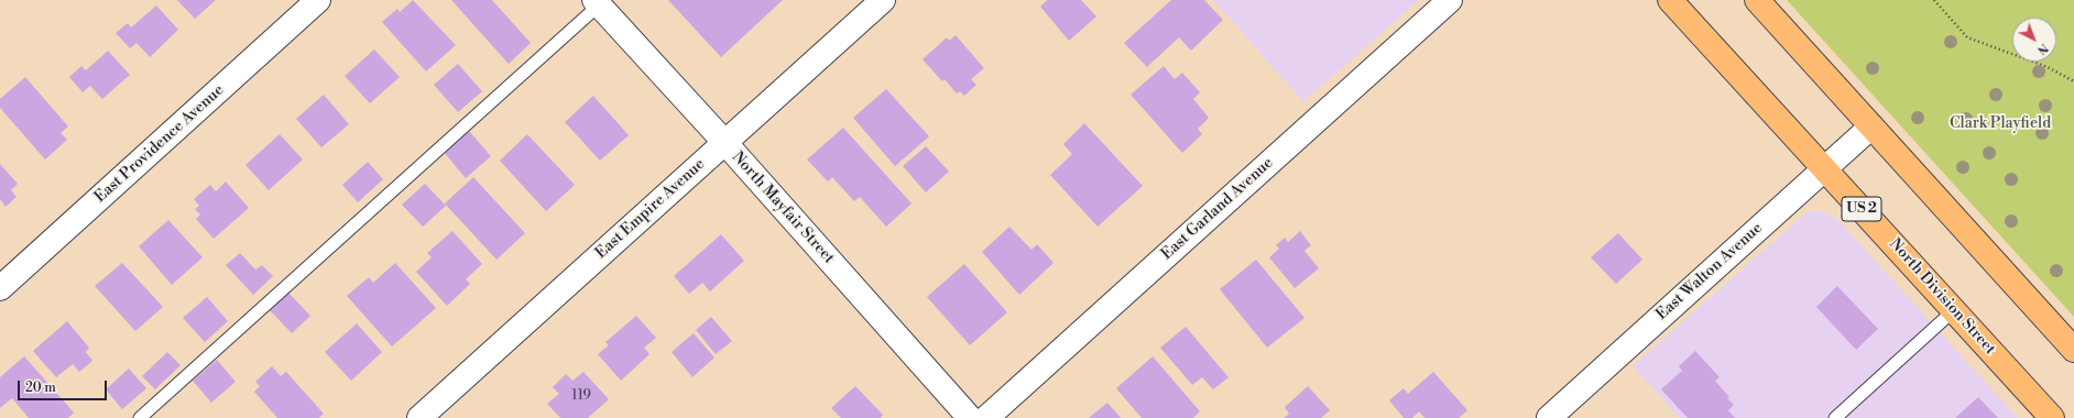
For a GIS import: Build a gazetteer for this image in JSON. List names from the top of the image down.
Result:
{
  "streets": {
    "main road": ["US 2", "North Division Street"],
    "street": [
      "East Providence Avenue",
      "North Mayfair Street",
      "East Empire Avenue",
      "East Garland Avenue",
      "East Walton Avenue"
    ]
  },
  "crossings": [
    ["North Mayfair Street", "East Empire Avenue"],
    ["East Walton Avenue", "North Division Street"]
  ],
  "parks": ["Clark Playfield"],
  "house_numbers": ["119"],
  "scale_bar": "20 m",
  "north": "bottom right"
}
